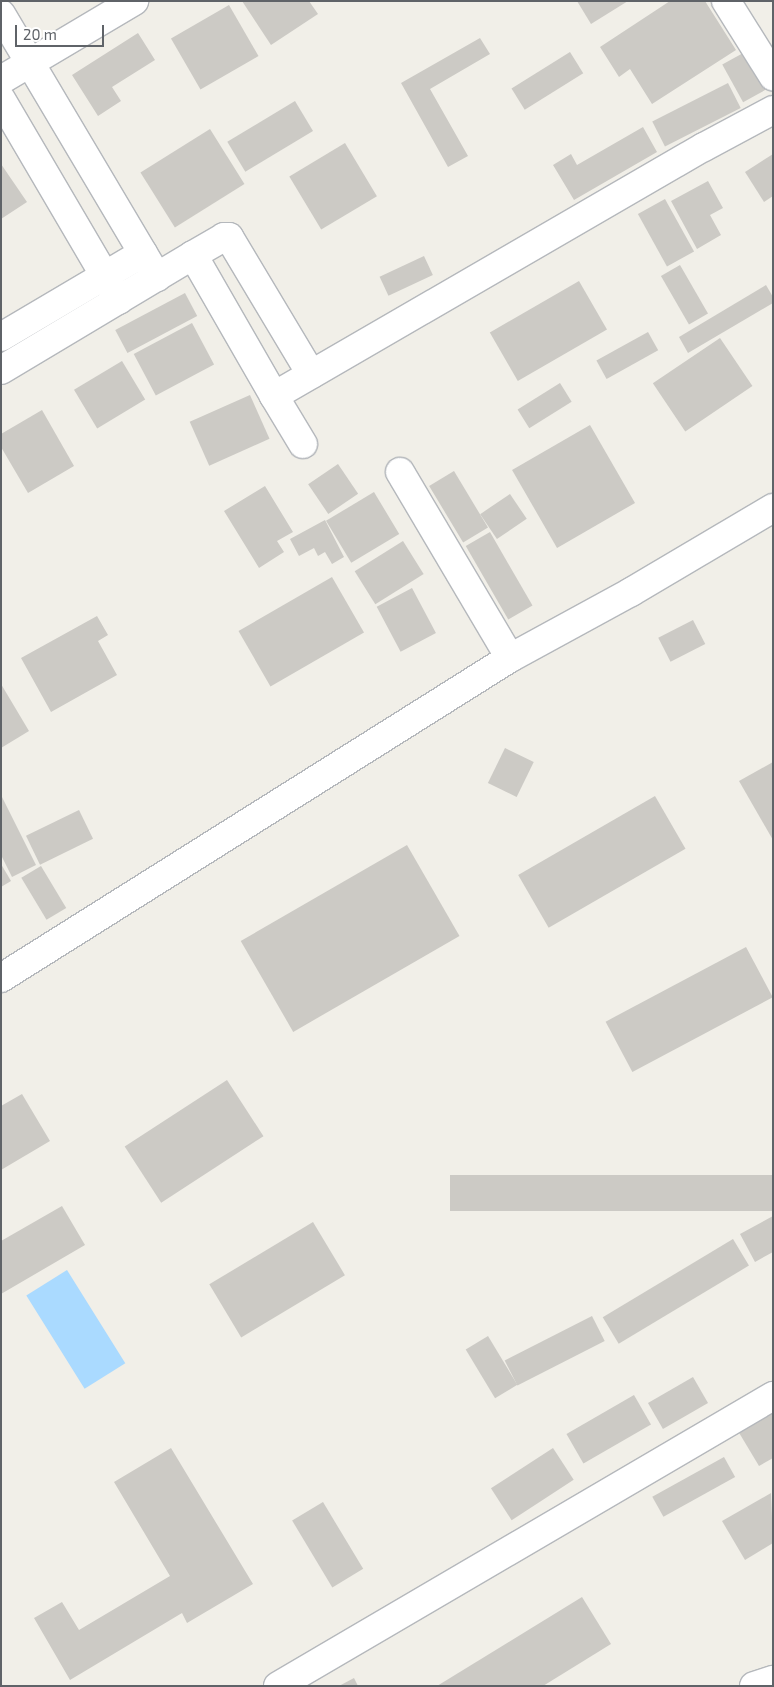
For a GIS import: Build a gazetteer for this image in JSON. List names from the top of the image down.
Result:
{
  "scale_bar": "20 m"
}
